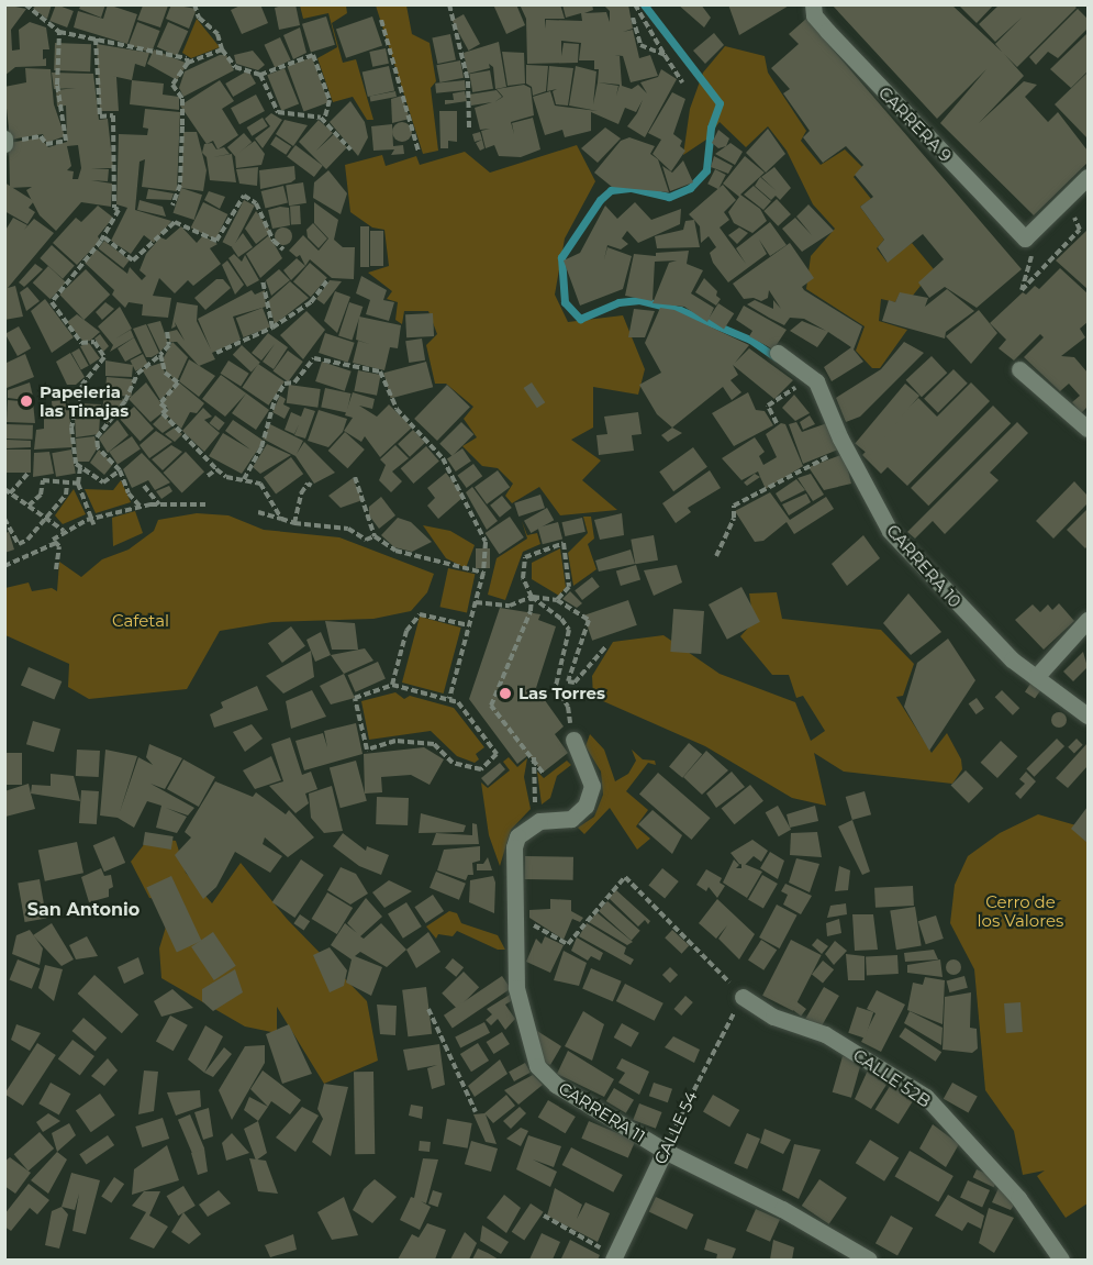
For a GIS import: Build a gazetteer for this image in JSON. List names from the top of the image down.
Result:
{
  "streets": {
    "street": [
      "CARRERA 9",
      "CARRERA 10",
      "CALLE 52B",
      "CARRERA 11",
      "CALLE 54"
    ]
  },
  "crossings": [
    ["CALLE 52B", "CALLE 54"],
    ["CARRERA 11", "CALLE 54"]
  ],
  "districts": ["San Antonio"],
  "parks": ["Cafetal", "Cerro de los Valores"],
  "places": ["Papeleria las Tinajas", "Las Torres"]
}
